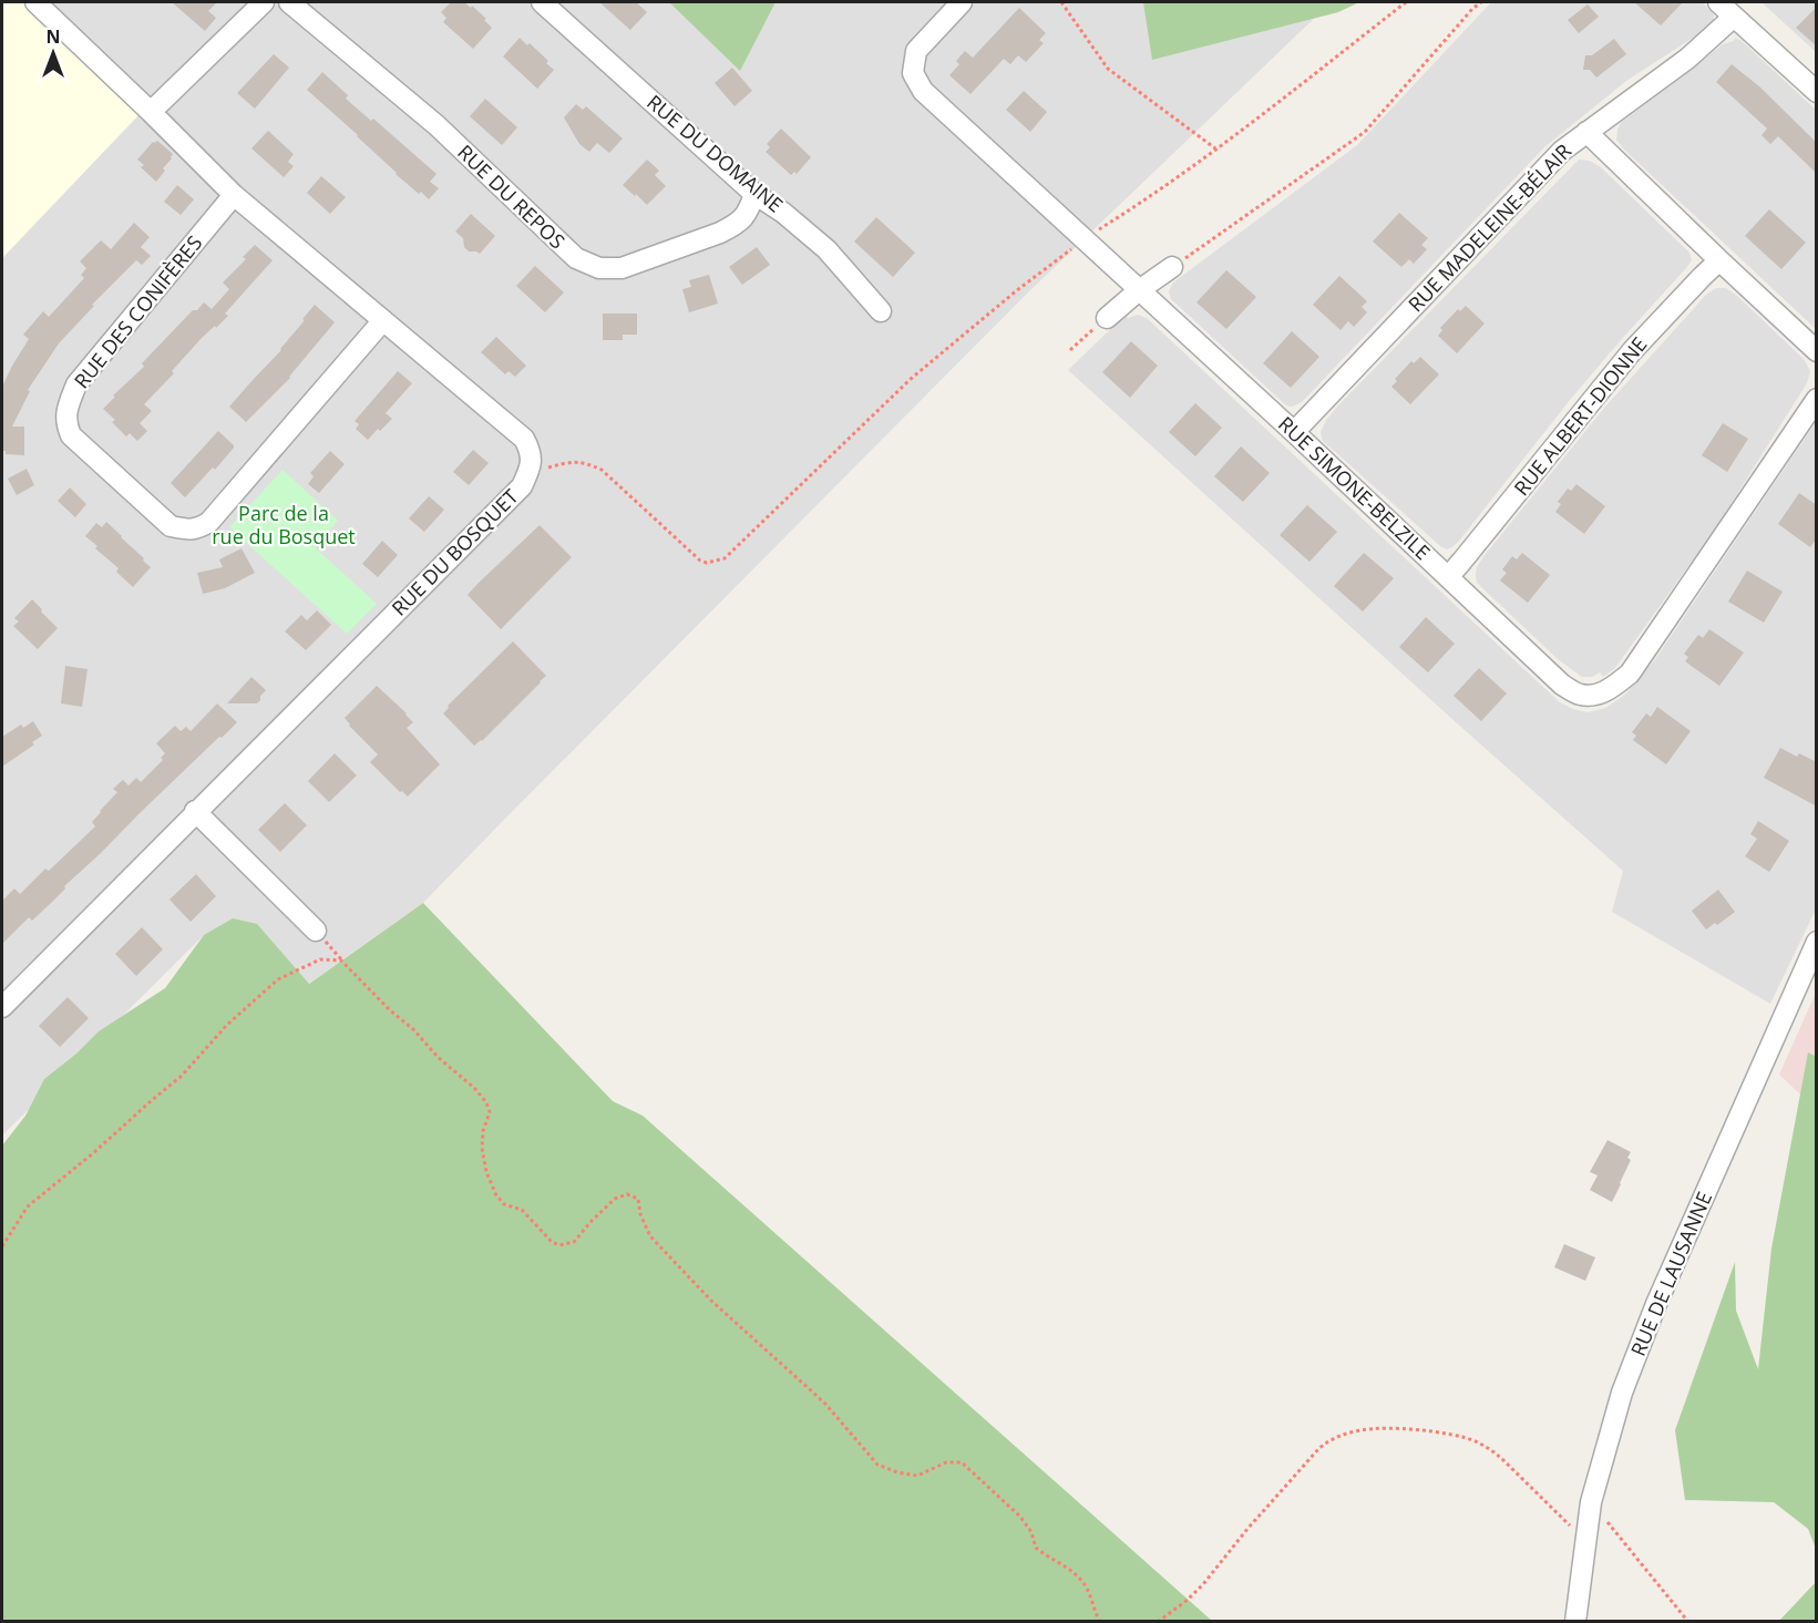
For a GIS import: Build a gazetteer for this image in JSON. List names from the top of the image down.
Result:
{
  "streets": {
    "street": [
      "RUE DU DOMAINE",
      "RUE DU REPOS",
      "RUE MADELEINE-BÉLAIR",
      "RUE DES CONIFÈRES",
      "RUE ALBERT-DIONNE",
      "RUE SIMONE-BELZILE",
      "RUE DU BOSQUET",
      "RUE DE LAUSANNE"
    ]
  },
  "crossings": [
    ["RUE DU DOMAINE", "RUE DU REPOS"],
    ["RUE MADELEINE-BÉLAIR", "RUE SIMONE-BELZILE"],
    ["RUE DES CONIFÈRES", "RUE DU BOSQUET"],
    ["RUE ALBERT-DIONNE", "RUE SIMONE-BELZILE"]
  ],
  "parks": ["Parc de la rue du Bosquet"],
  "north": "top"
}
